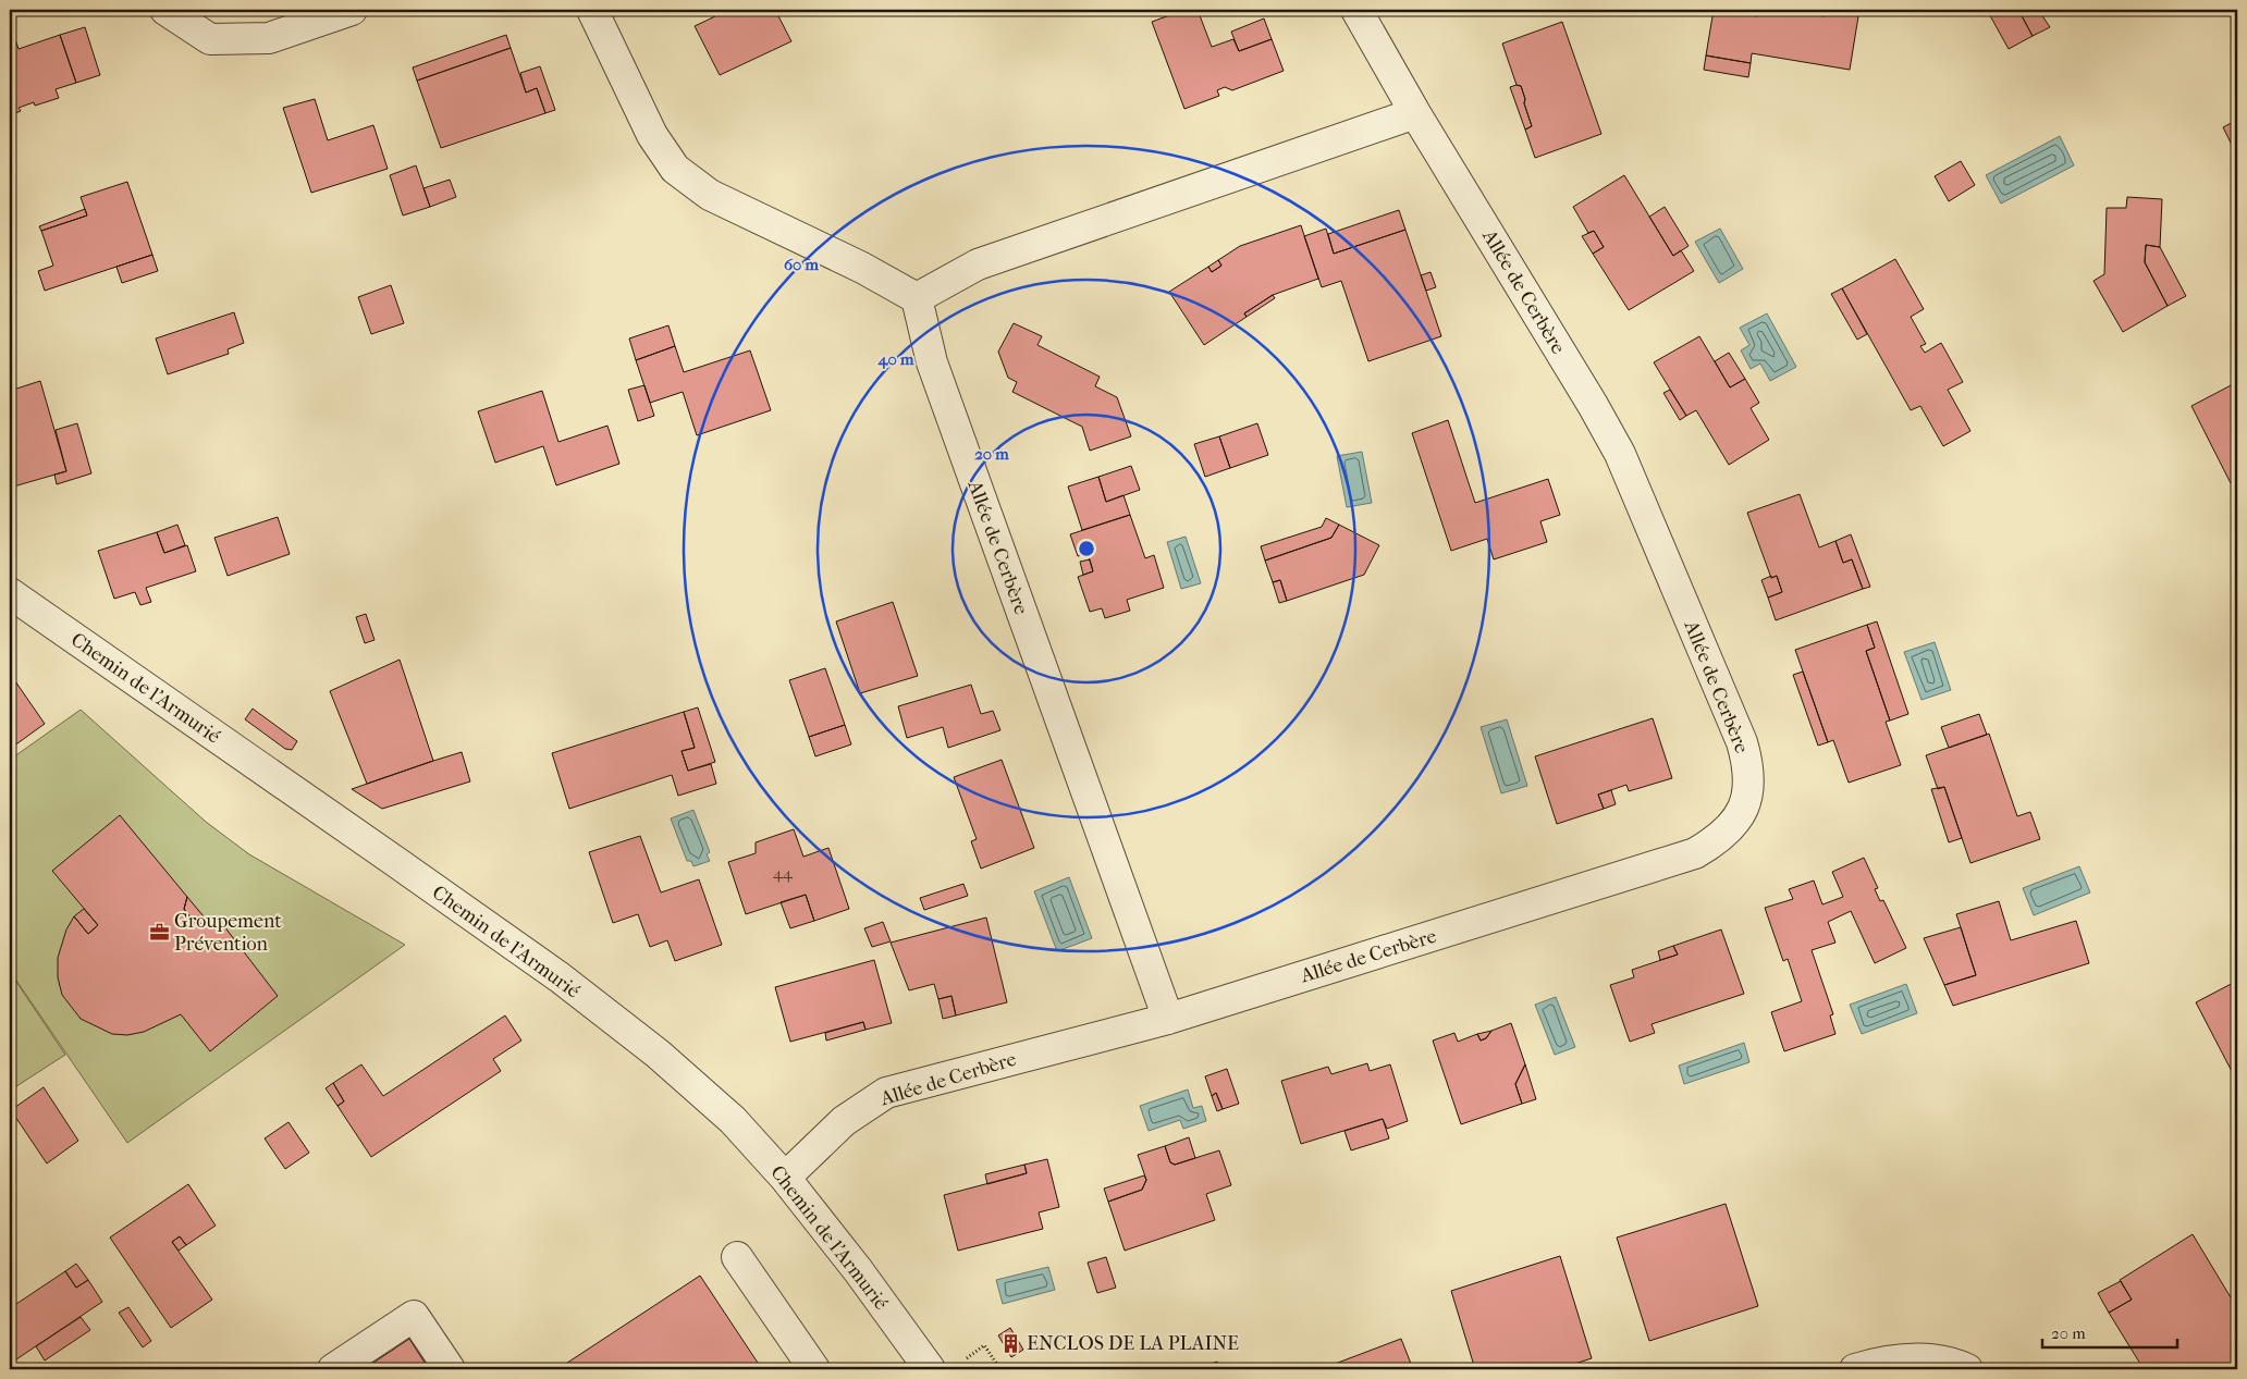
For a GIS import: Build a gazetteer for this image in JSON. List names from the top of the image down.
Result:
{
  "streets": {
    "street": ["Allée de Cerbère", "Chemin de l'Armurié"]
  },
  "crossings": [
    ["Allée de Cerbère", "Chemin de l'Armurié"]
  ],
  "places": {
    "office": ["Groupement Prévention"],
    "building": ["ENCLOS DE LA PLAINE"]
  },
  "house_numbers": ["44"],
  "scale_bar": "20 m",
  "rings": ["60 m", "40 m", "20 m"]
}
